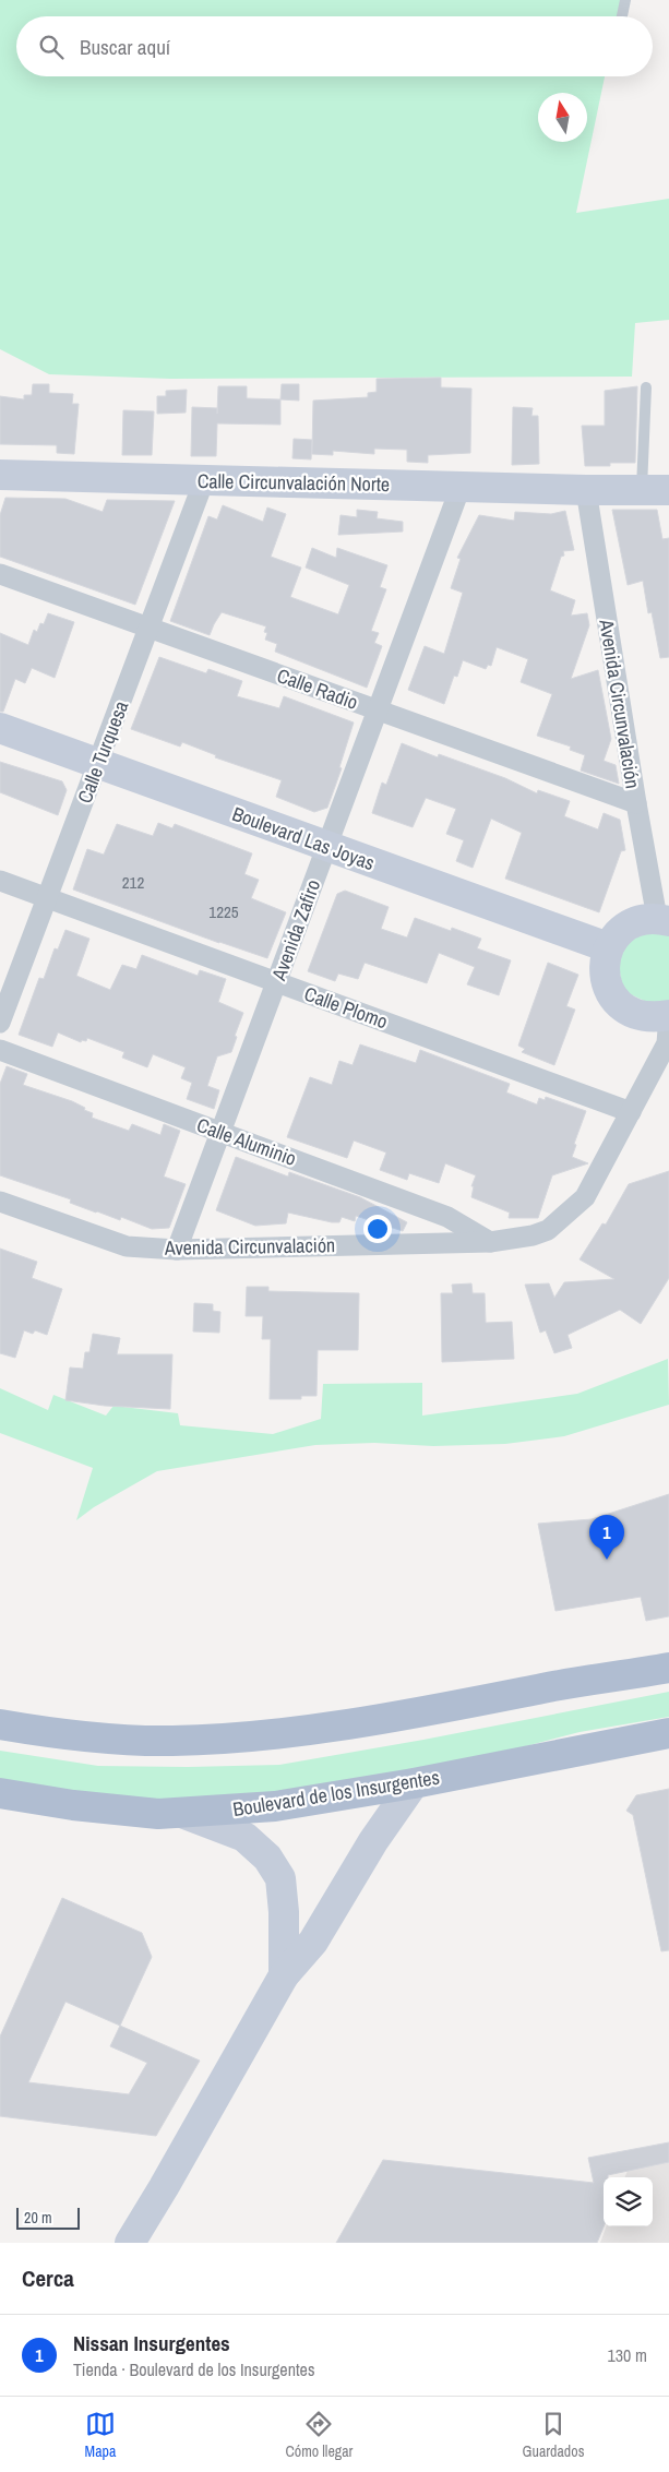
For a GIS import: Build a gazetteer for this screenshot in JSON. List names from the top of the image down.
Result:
{
  "streets": {
    "main road": ["Boulevard de los Insurgentes"],
    "street": [
      "Calle Circunvalación Norte",
      "Calle Radio",
      "Avenida Circunvalación",
      "Calle Turquesa",
      "Boulevard Las Joyas",
      "Avenida Zafiro",
      "Calle Plomo",
      "Calle Aluminio"
    ]
  },
  "crossings": [
    ["Calle Circunvalación Norte", "Avenida Circunvalación"],
    ["Calle Circunvalación Norte", "Calle Turquesa"],
    ["Calle Circunvalación Norte", "Avenida Zafiro"],
    ["Calle Radio", "Avenida Circunvalación"],
    ["Calle Radio", "Calle Turquesa"],
    ["Calle Radio", "Avenida Zafiro"],
    ["Avenida Circunvalación", "Avenida Zafiro"],
    ["Avenida Circunvalación", "Calle Plomo"],
    ["Avenida Circunvalación", "Calle Aluminio"],
    ["Calle Turquesa", "Boulevard Las Joyas"],
    ["Calle Turquesa", "Calle Plomo"],
    ["Boulevard Las Joyas", "Avenida Zafiro"],
    ["Avenida Zafiro", "Calle Plomo"],
    ["Avenida Zafiro", "Calle Aluminio"]
  ],
  "house_numbers": ["212", "1225"],
  "scale_bar": "20 m",
  "north": "top",
  "page": {
    "search": "Buscar aquí",
    "pins": "1",
    "scale": "20 m",
    "heading": "Cerca",
    "list": [
      {
        "mark": "1",
        "name": "Nissan Insurgentes",
        "note": "Tienda · Boulevard de los Insurgentes",
        "value": "130 m"
      }
    ],
    "nav": ["Mapa", "Cómo llegar", "Guardados"]
  }
}
